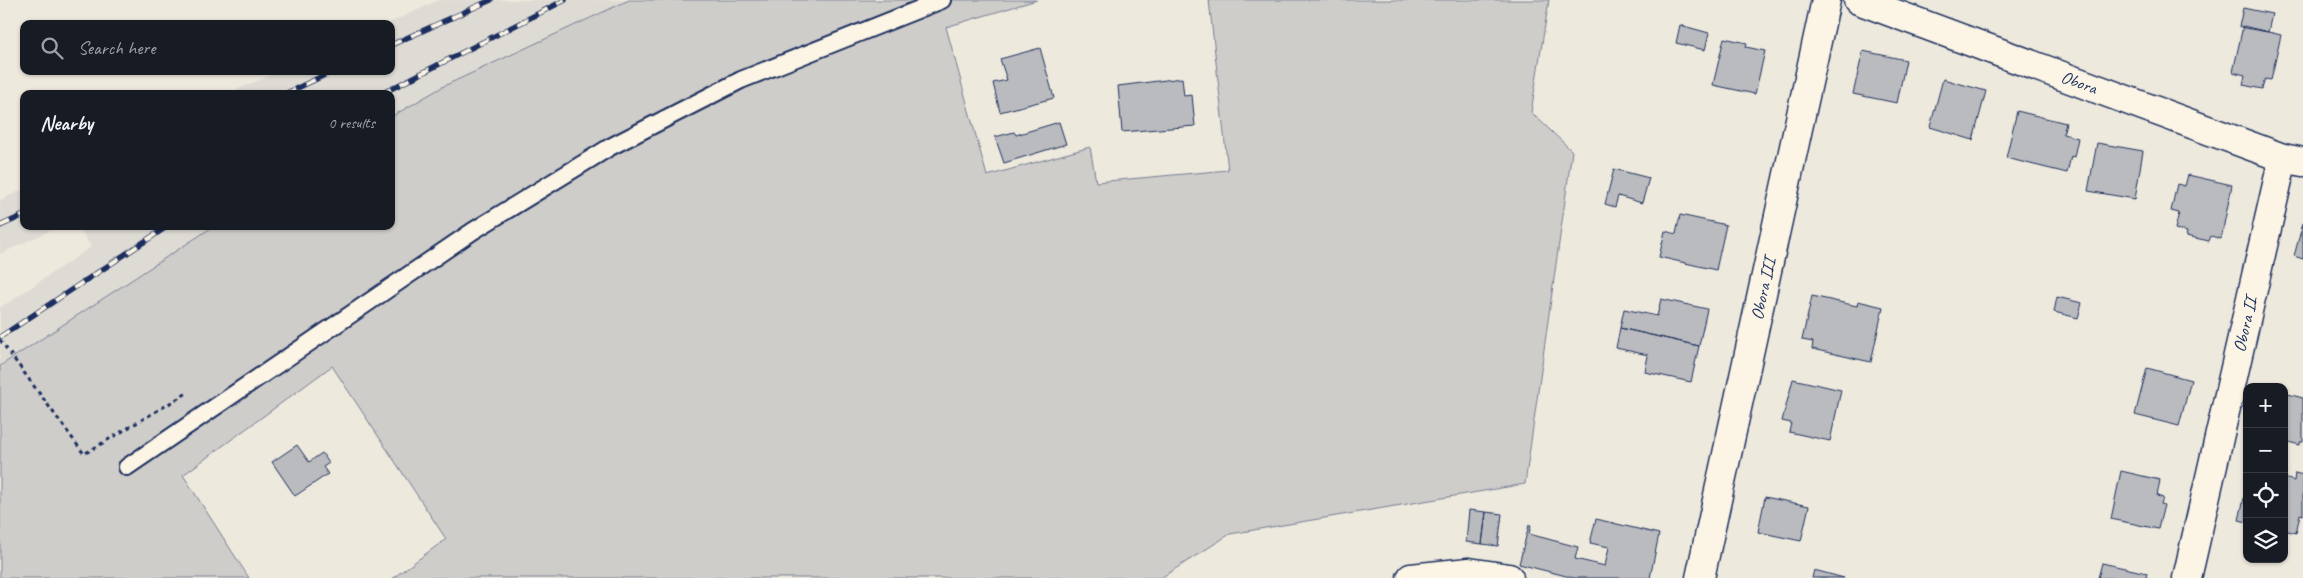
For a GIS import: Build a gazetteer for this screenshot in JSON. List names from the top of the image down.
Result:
{
  "streets": {
    "street": ["Obora", "Obora III", "Obora II"]
  },
  "crossings": [
    ["Obora", "Obora II"]
  ],
  "page": {
    "search": "Search here",
    "heading": ["Nearby", "0 results"],
    "map_buttons": ["+", "−"]
  }
}
